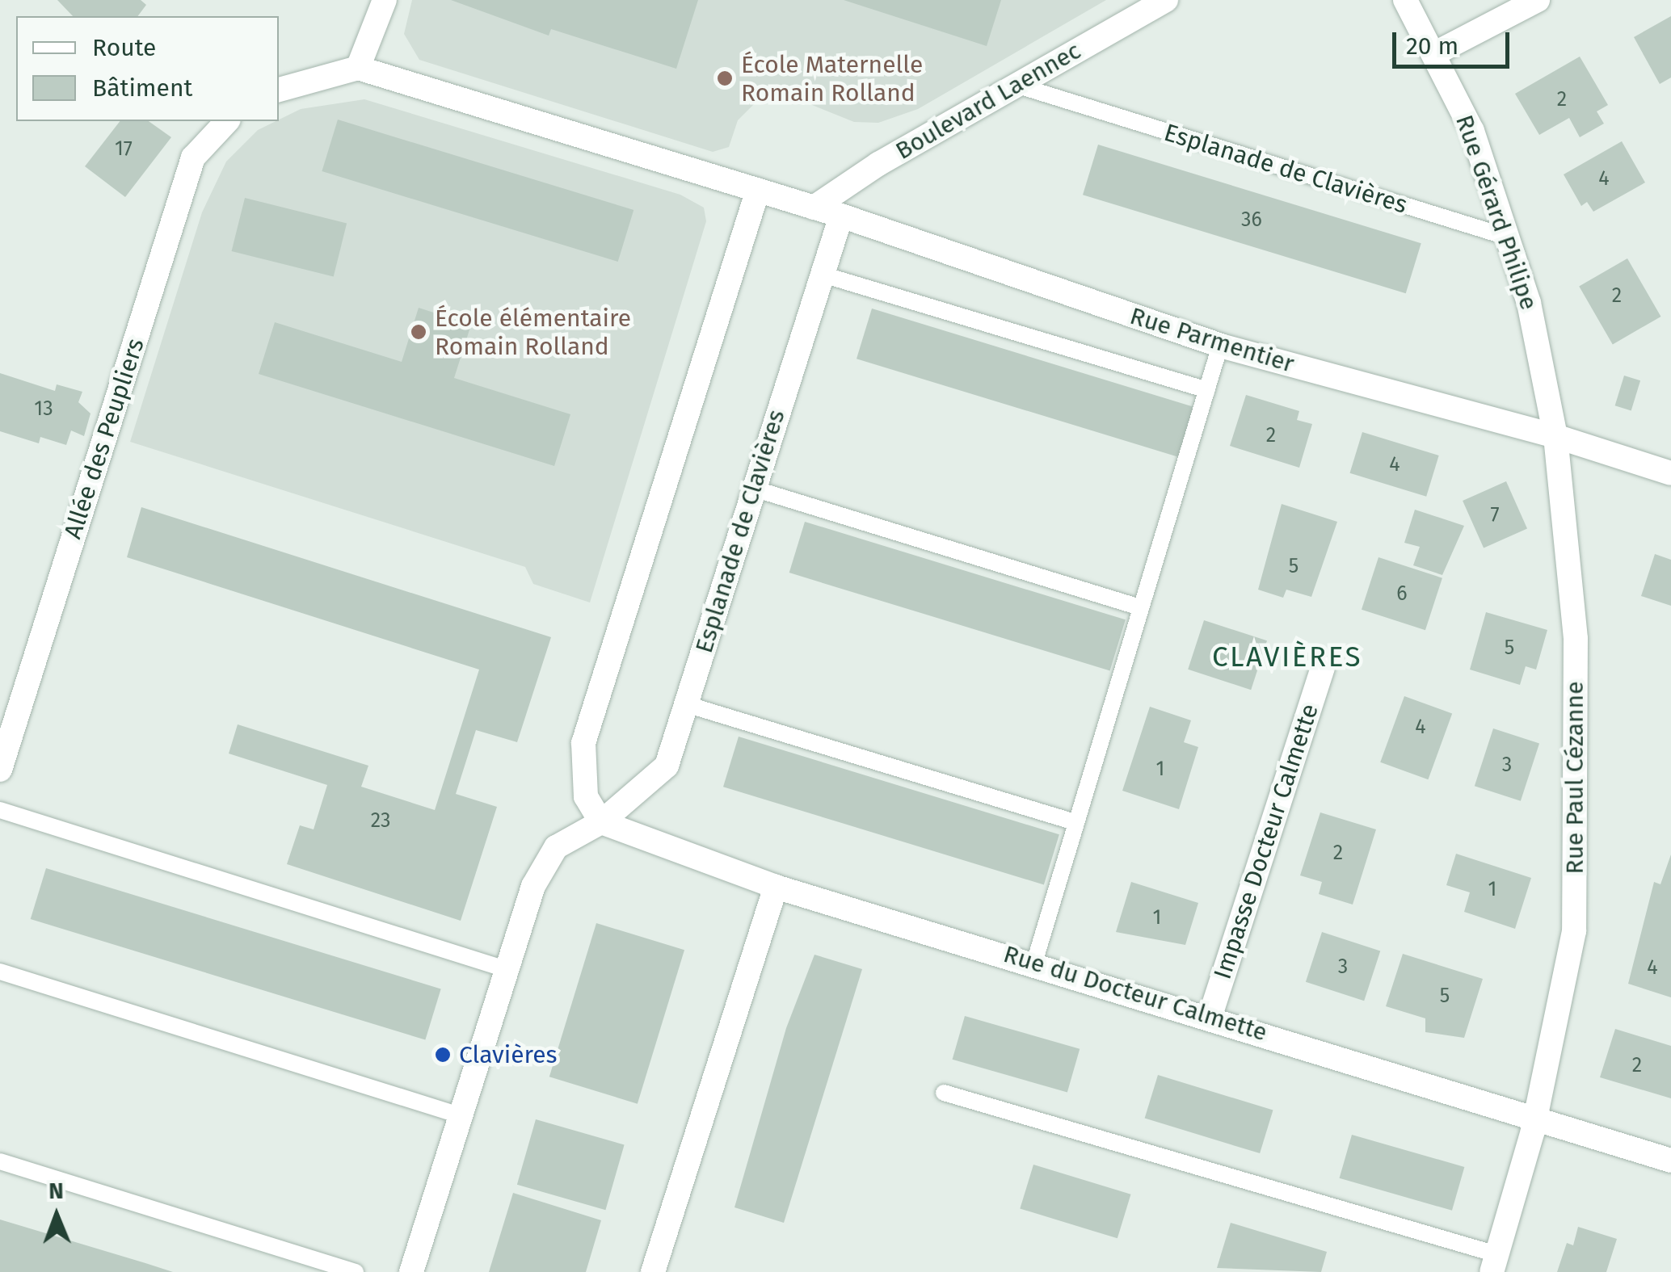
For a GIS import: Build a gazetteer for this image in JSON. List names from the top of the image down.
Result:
{
  "streets": {
    "street": [
      "Boulevard Laennec",
      "Esplanade de Clavières",
      "Rue Gérard Philipe",
      "Rue Parmentier",
      "Allée des Peupliers",
      "Rue Paul Cézanne",
      "Impasse Docteur Calmette",
      "Rue du Docteur Calmette"
    ]
  },
  "crossings": [
    ["Boulevard Laennec", "Esplanade de Clavières"],
    ["Boulevard Laennec", "Rue Parmentier"],
    ["Esplanade de Clavières", "Rue Gérard Philipe"],
    ["Esplanade de Clavières", "Rue Parmentier"],
    ["Esplanade de Clavières", "Rue du Docteur Calmette"],
    ["Rue Gérard Philipe", "Rue Parmentier"],
    ["Rue Gérard Philipe", "Rue Paul Cézanne"],
    ["Rue Parmentier", "Rue Paul Cézanne"],
    ["Rue Paul Cézanne", "Rue du Docteur Calmette"],
    ["Impasse Docteur Calmette", "Rue du Docteur Calmette"]
  ],
  "districts": ["CLAVIÈRES"],
  "places": ["École Maternelle Romain Rolland", "École élémentaire Romain Rolland", "Clavières"],
  "house_numbers": [
    "2",
    "17",
    "4",
    "36",
    "2",
    "13",
    "2",
    "4",
    "7",
    "5",
    "6",
    "5",
    "4",
    "3",
    "1",
    "23",
    "2",
    "1",
    "1",
    "3",
    "4",
    "5",
    "2"
  ],
  "legend": ["Route", "Bâtiment"],
  "scale_bar": "20 m",
  "north": "top"
}
